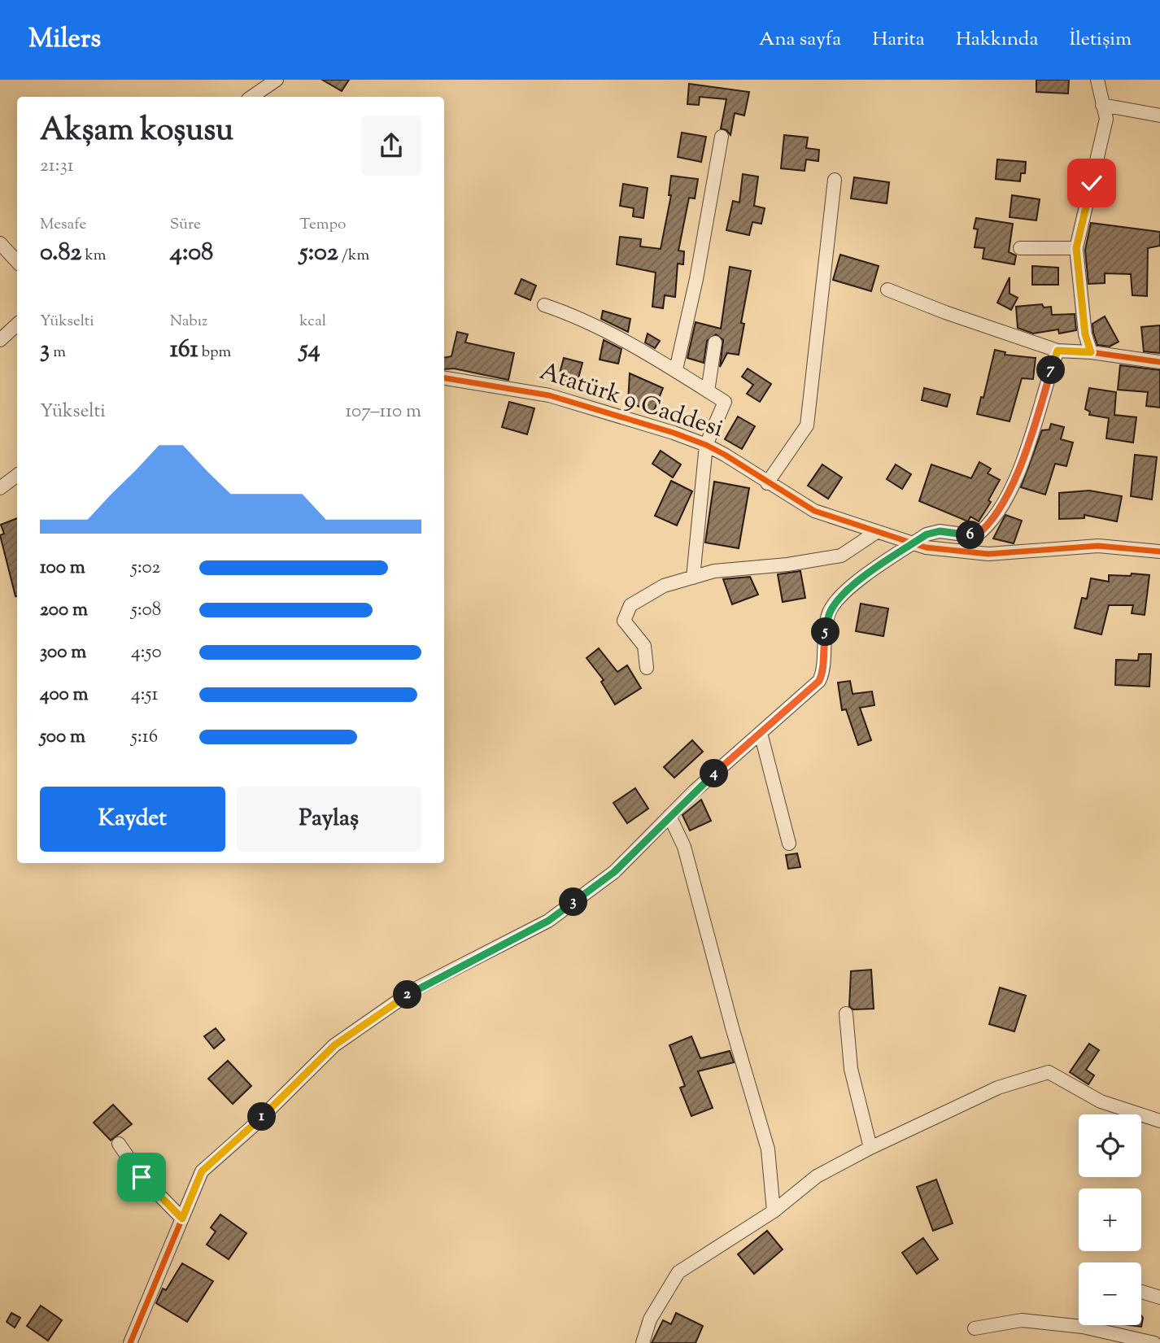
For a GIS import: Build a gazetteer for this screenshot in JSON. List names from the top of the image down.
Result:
{
  "streets": {
    "street": ["Atatürk 9 Caddesi"]
  },
  "page": {
    "header": "Milers",
    "nav": [
      "Ana sayfa",
      "Harita",
      "Hakkında",
      "İletişim"
    ],
    "heading": ["Akşam koşusu", "21:31"],
    "stats": [
      ["Mesafe", "0.82 km"],
      ["Süre", "4:08"],
      ["Tempo", "5:02 /km"],
      ["Yükselti", "3 m"],
      ["Nabız", "161 bpm"],
      ["kcal", "54"]
    ],
    "pins": [
      "7",
      "6",
      "5",
      "4",
      "3",
      "2",
      "1"
    ],
    "chart": ["Yükselti", "107–110 m"],
    "list": [
      {
        "name": "100 m",
        "note": "5:02"
      },
      {
        "name": "200 m",
        "note": "5:08"
      },
      {
        "name": "300 m",
        "note": "4:50"
      },
      {
        "name": "400 m",
        "note": "4:51"
      },
      {
        "name": "500 m",
        "note": "5:16"
      }
    ],
    "buttons": ["Kaydet", "Paylaş"],
    "map_buttons": ["+", "−"]
  }
}
